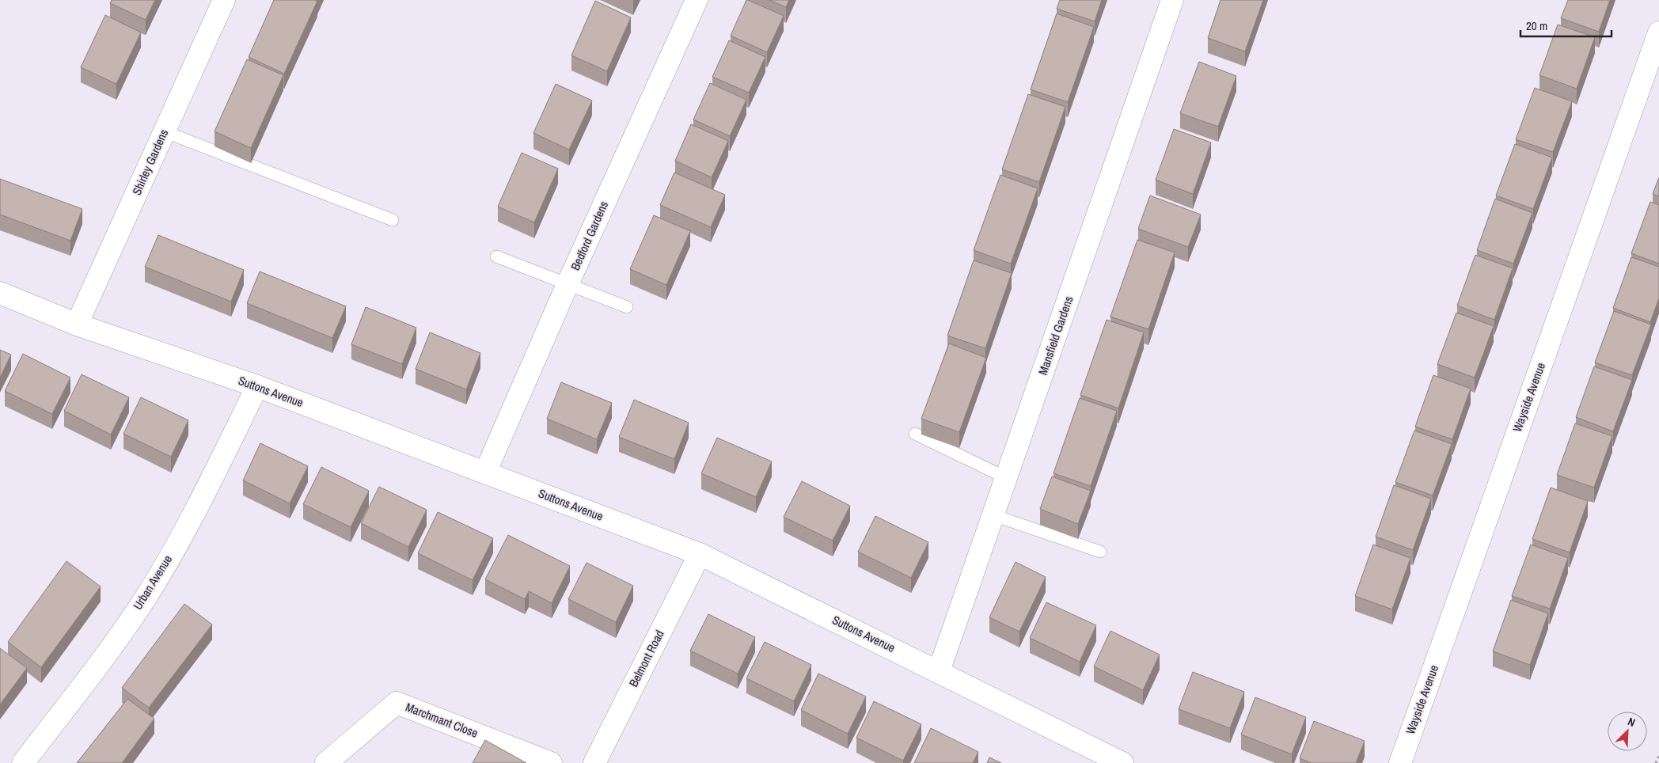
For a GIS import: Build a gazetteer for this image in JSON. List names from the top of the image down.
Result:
{
  "streets": {
    "street": [
      "Shirley Gardens",
      "Bedford Gardens",
      "Mansfield Gardens",
      "Suttons Avenue",
      "Wayside Avenue",
      "Urban Avenue",
      "Belmont Road",
      "Marchmant Close"
    ]
  },
  "crossings": [
    ["Shirley Gardens", "Suttons Avenue"],
    ["Bedford Gardens", "Suttons Avenue"],
    ["Mansfield Gardens", "Suttons Avenue"],
    ["Suttons Avenue", "Urban Avenue"],
    ["Suttons Avenue", "Belmont Road"]
  ],
  "scale_bar": "20 m",
  "north": "top right"
}
